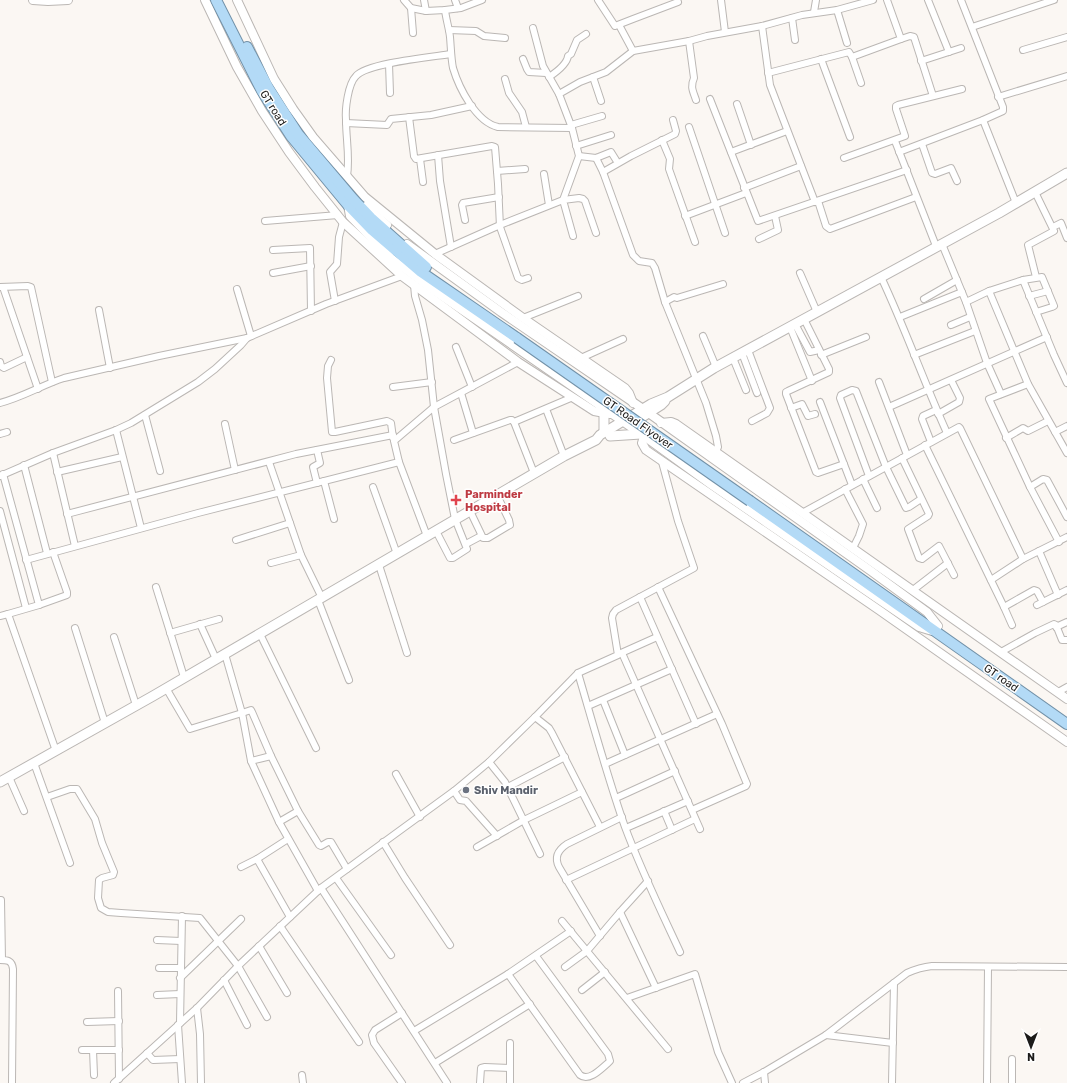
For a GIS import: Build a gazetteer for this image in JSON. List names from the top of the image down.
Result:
{
  "streets": {
    "highway": ["GT road", "GT Road Flyover"]
  },
  "crossings": [
    ["GT road", "GT Road Flyover"]
  ],
  "places": {
    "health": ["Parminder Hospital"],
    "other": ["Shiv Mandir"]
  },
  "north": "bottom"
}
